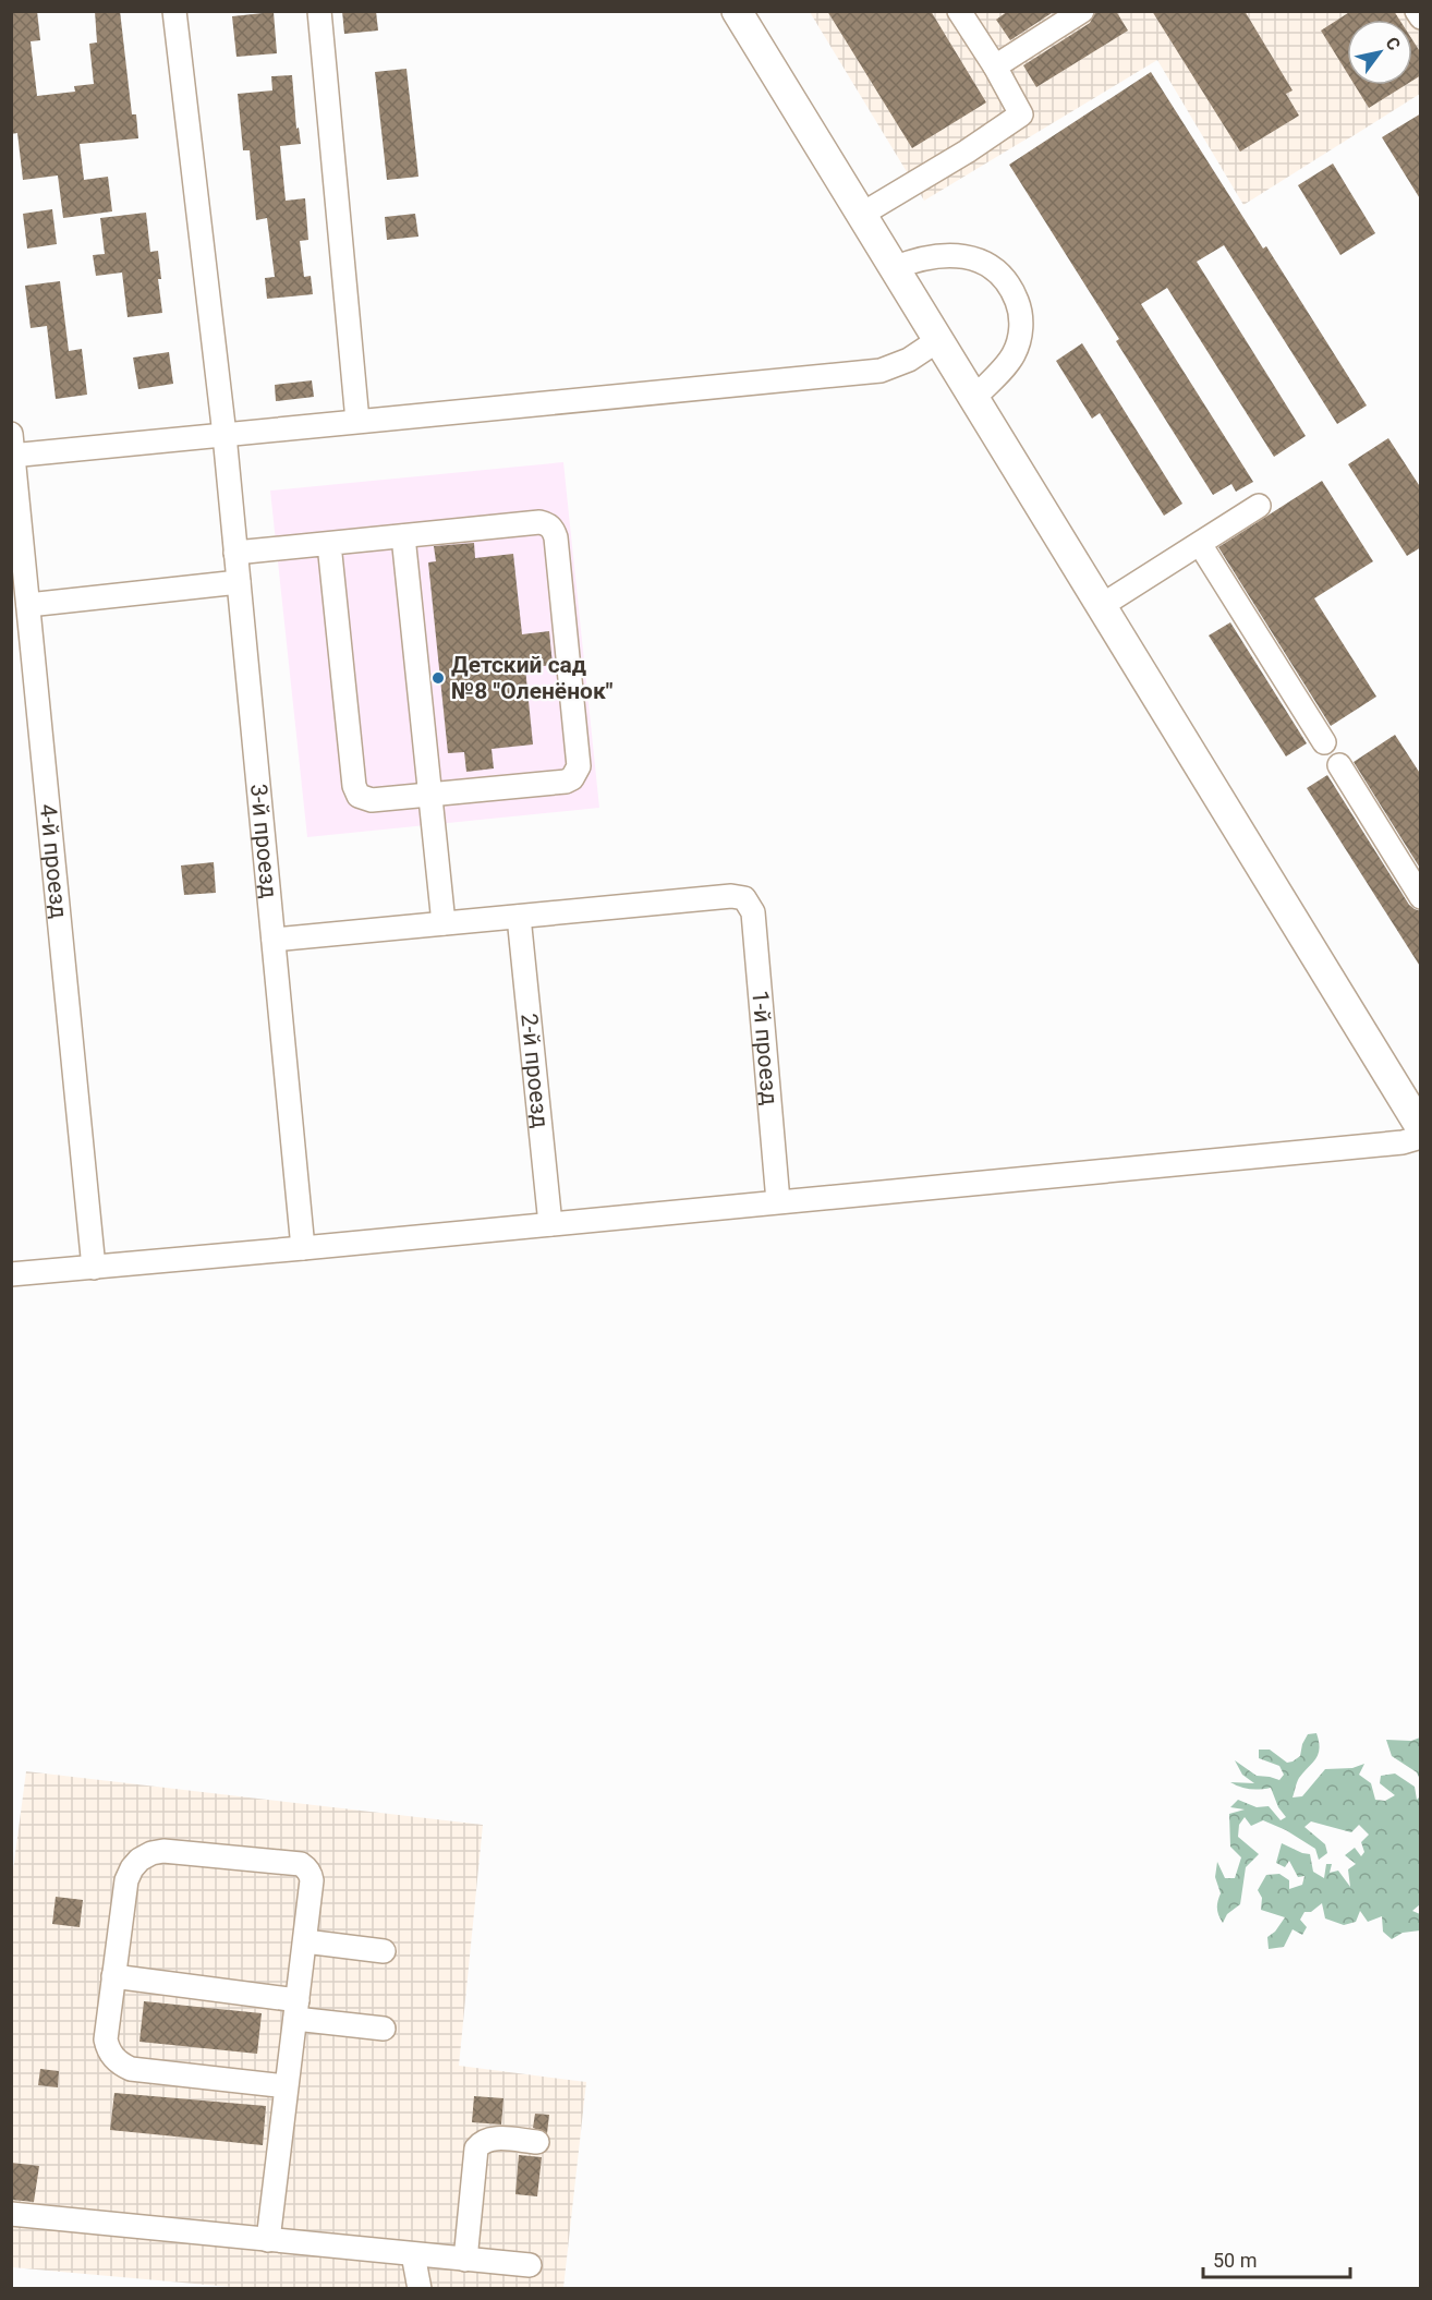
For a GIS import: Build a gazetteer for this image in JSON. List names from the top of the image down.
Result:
{
  "streets": {
    "street": [
      "3-й проезд",
      "4-й проезд",
      "1-й проезд",
      "2-й проезд"
    ]
  },
  "crossings": [
    ["1-й проезд", "2-й проезд"]
  ],
  "places": ["Детский сад №8 \"Оленёнок\""],
  "scale_bar": "50 m",
  "north": "top right"
}
